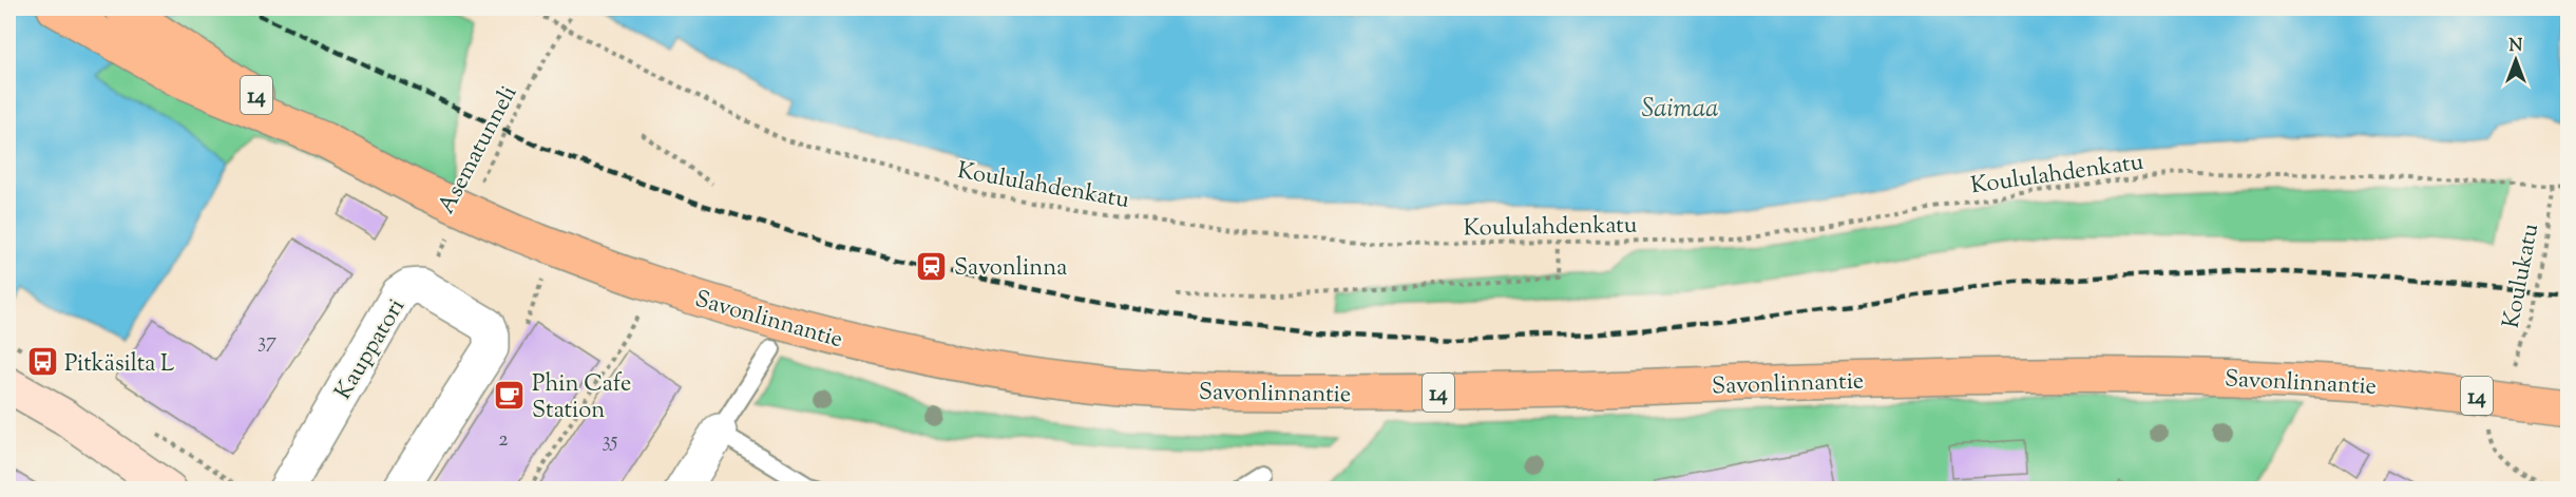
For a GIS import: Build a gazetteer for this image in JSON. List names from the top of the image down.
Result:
{
  "streets": {
    "highway": ["14", "Savonlinnantie"],
    "street": ["Kauppatori"],
    "path": ["Asematunneli", "Koululahdenkatu", "Koulukatu"]
  },
  "crossings": [
    ["14", "Savonlinnantie"],
    ["Asematunneli", "Koululahdenkatu"],
    ["Asematunneli", "Kauppatori"],
    ["Koululahdenkatu", "Koulukatu"]
  ],
  "water": ["Saimaa"],
  "places": {
    "station": ["Savonlinna"],
    "bus stop": ["Pitkäsilta L"],
    "cafe": ["Phin Cafe Station"]
  },
  "house_numbers": ["37", "2", "35"],
  "north": "top"
}
